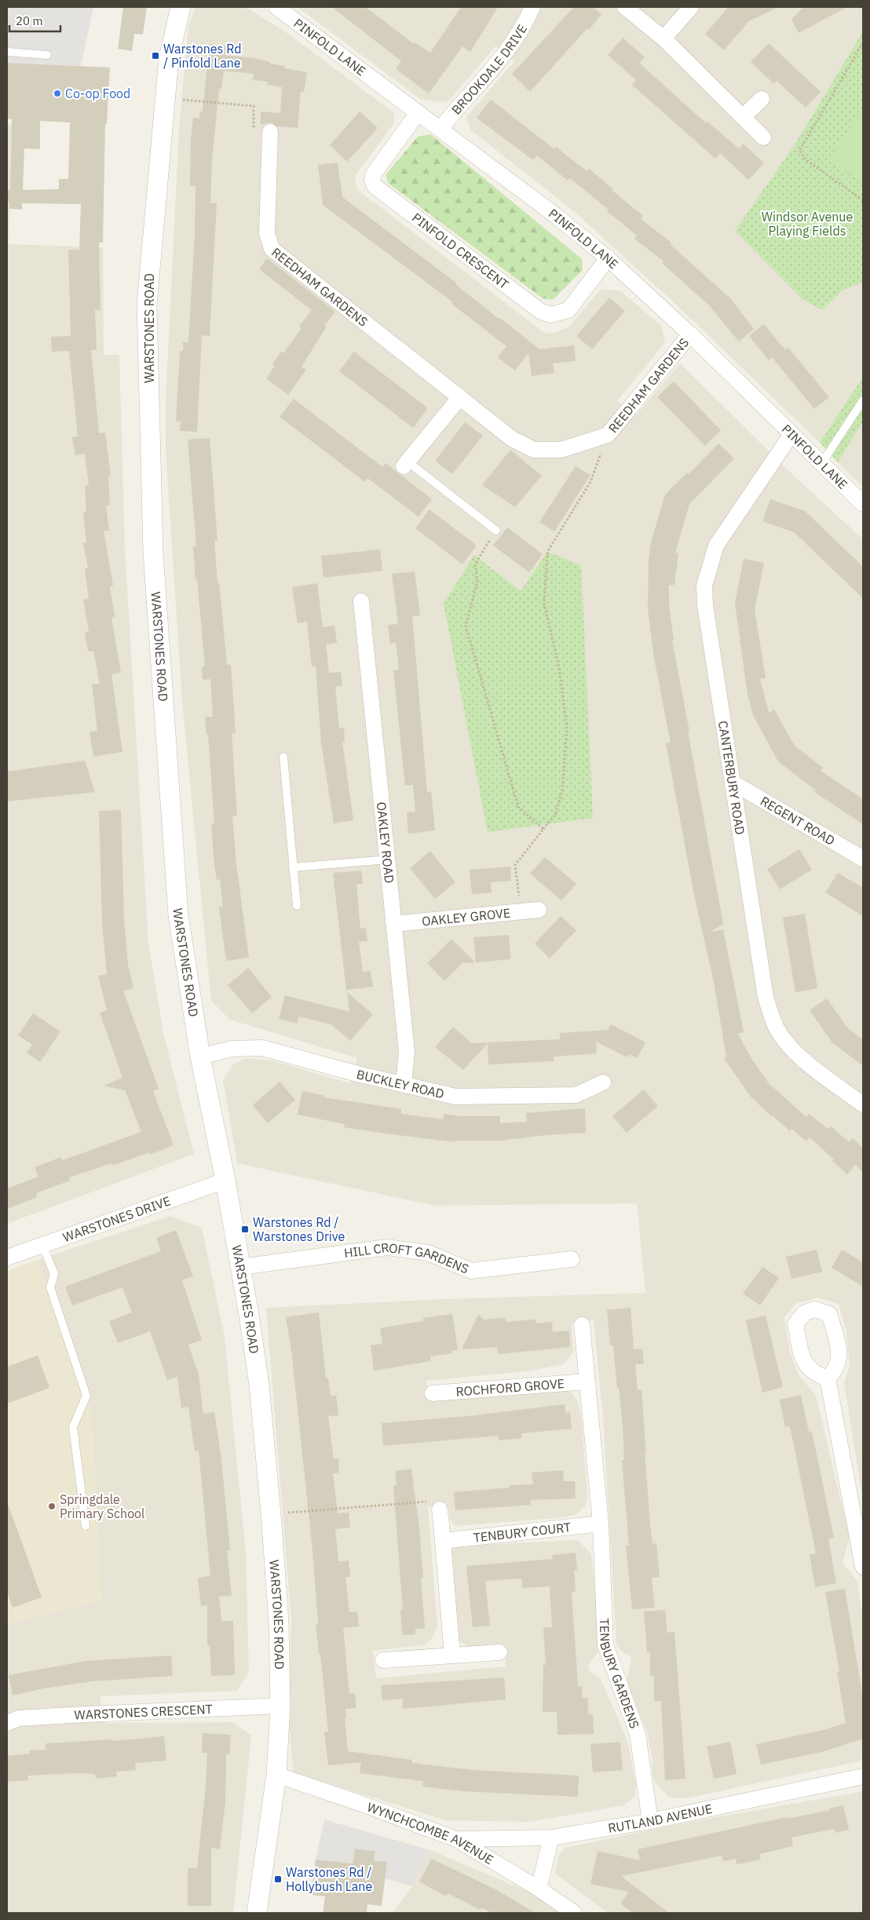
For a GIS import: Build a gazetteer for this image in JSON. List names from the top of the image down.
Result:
{
  "streets": {
    "street": [
      "PINFOLD LANE",
      "BROOKDALE DRIVE",
      "PINFOLD CRESCENT",
      "REEDHAM GARDENS",
      "WARSTONES ROAD",
      "CANTERBURY ROAD",
      "REGENT ROAD",
      "OAKLEY ROAD",
      "OAKLEY GROVE",
      "BUCKLEY ROAD",
      "WARSTONES DRIVE",
      "HILL CROFT GARDENS",
      "ROCHFORD GROVE",
      "TENBURY COURT",
      "TENBURY GARDENS",
      "WARSTONES CRESCENT",
      "RUTLAND AVENUE",
      "WYNCHCOMBE AVENUE"
    ]
  },
  "crossings": [
    ["PINFOLD LANE", "BROOKDALE DRIVE"],
    ["PINFOLD LANE", "PINFOLD CRESCENT"],
    ["PINFOLD LANE", "REEDHAM GARDENS"],
    ["PINFOLD LANE", "CANTERBURY ROAD"],
    ["WARSTONES ROAD", "BUCKLEY ROAD"],
    ["WARSTONES ROAD", "WARSTONES DRIVE"],
    ["WARSTONES ROAD", "HILL CROFT GARDENS"],
    ["WARSTONES ROAD", "WARSTONES CRESCENT"],
    ["WARSTONES ROAD", "WYNCHCOMBE AVENUE"],
    ["CANTERBURY ROAD", "REGENT ROAD"],
    ["OAKLEY ROAD", "OAKLEY GROVE"],
    ["OAKLEY ROAD", "BUCKLEY ROAD"],
    ["TENBURY COURT", "TENBURY GARDENS"],
    ["TENBURY GARDENS", "RUTLAND AVENUE"],
    ["RUTLAND AVENUE", "WYNCHCOMBE AVENUE"]
  ],
  "parks": ["Windsor Avenue Playing Fields"],
  "places": {
    "transit": ["Warstones Rd / Pinfold Lane", "Warstones Rd / Warstones Drive", "Warstones Rd / Hollybush Lane"],
    "other": ["Co-op Food", "Springdale Primary School"]
  },
  "scale_bar": "20 m"
}
